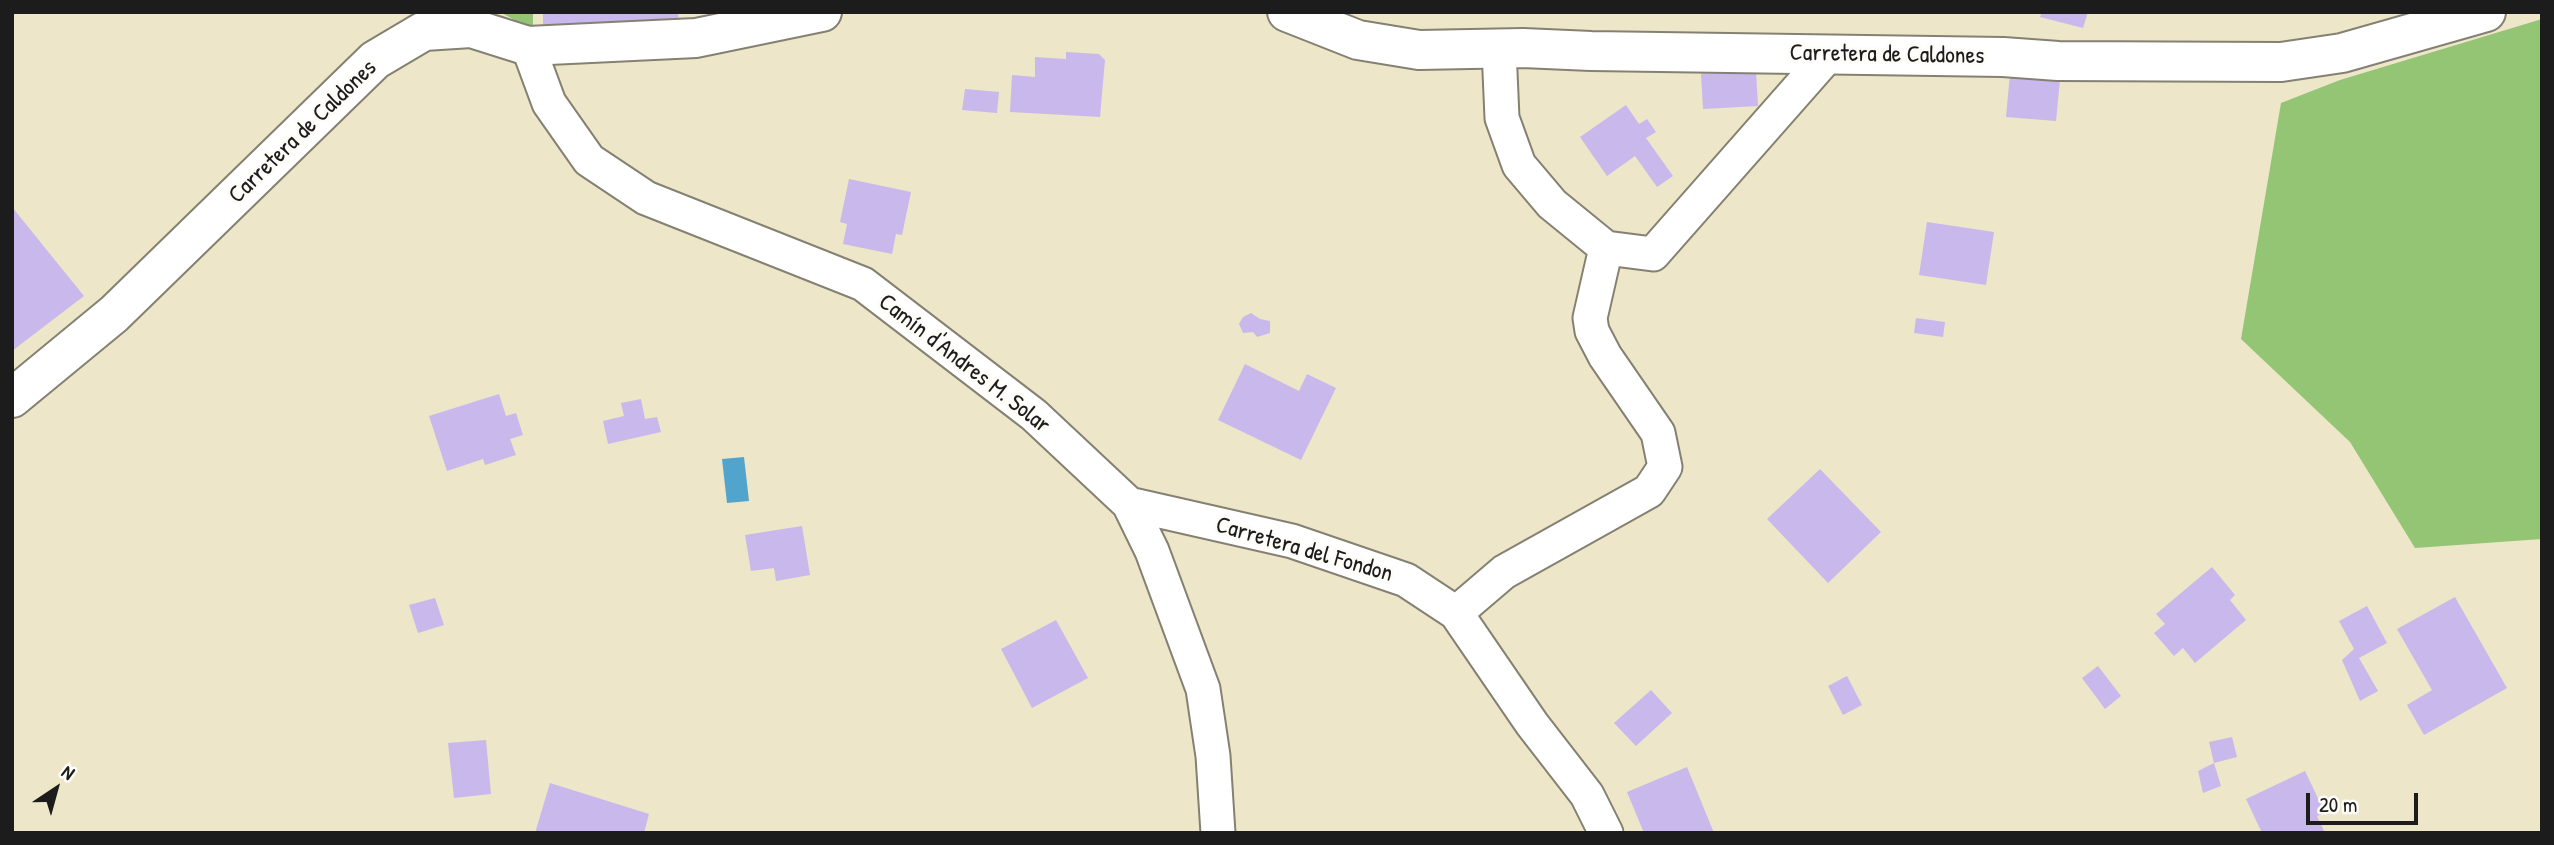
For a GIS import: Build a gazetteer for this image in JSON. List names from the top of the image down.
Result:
{
  "streets": {
    "street": ["Carretera de Caldones", "Camín d'Andres M. Solar", "Carretera del Fondon"]
  },
  "crossings": [
    ["Carretera de Caldones", "Camín d'Andres M. Solar"],
    ["Camín d'Andres M. Solar", "Carretera del Fondon"]
  ],
  "scale_bar": "20 m",
  "north": "top right"
}
